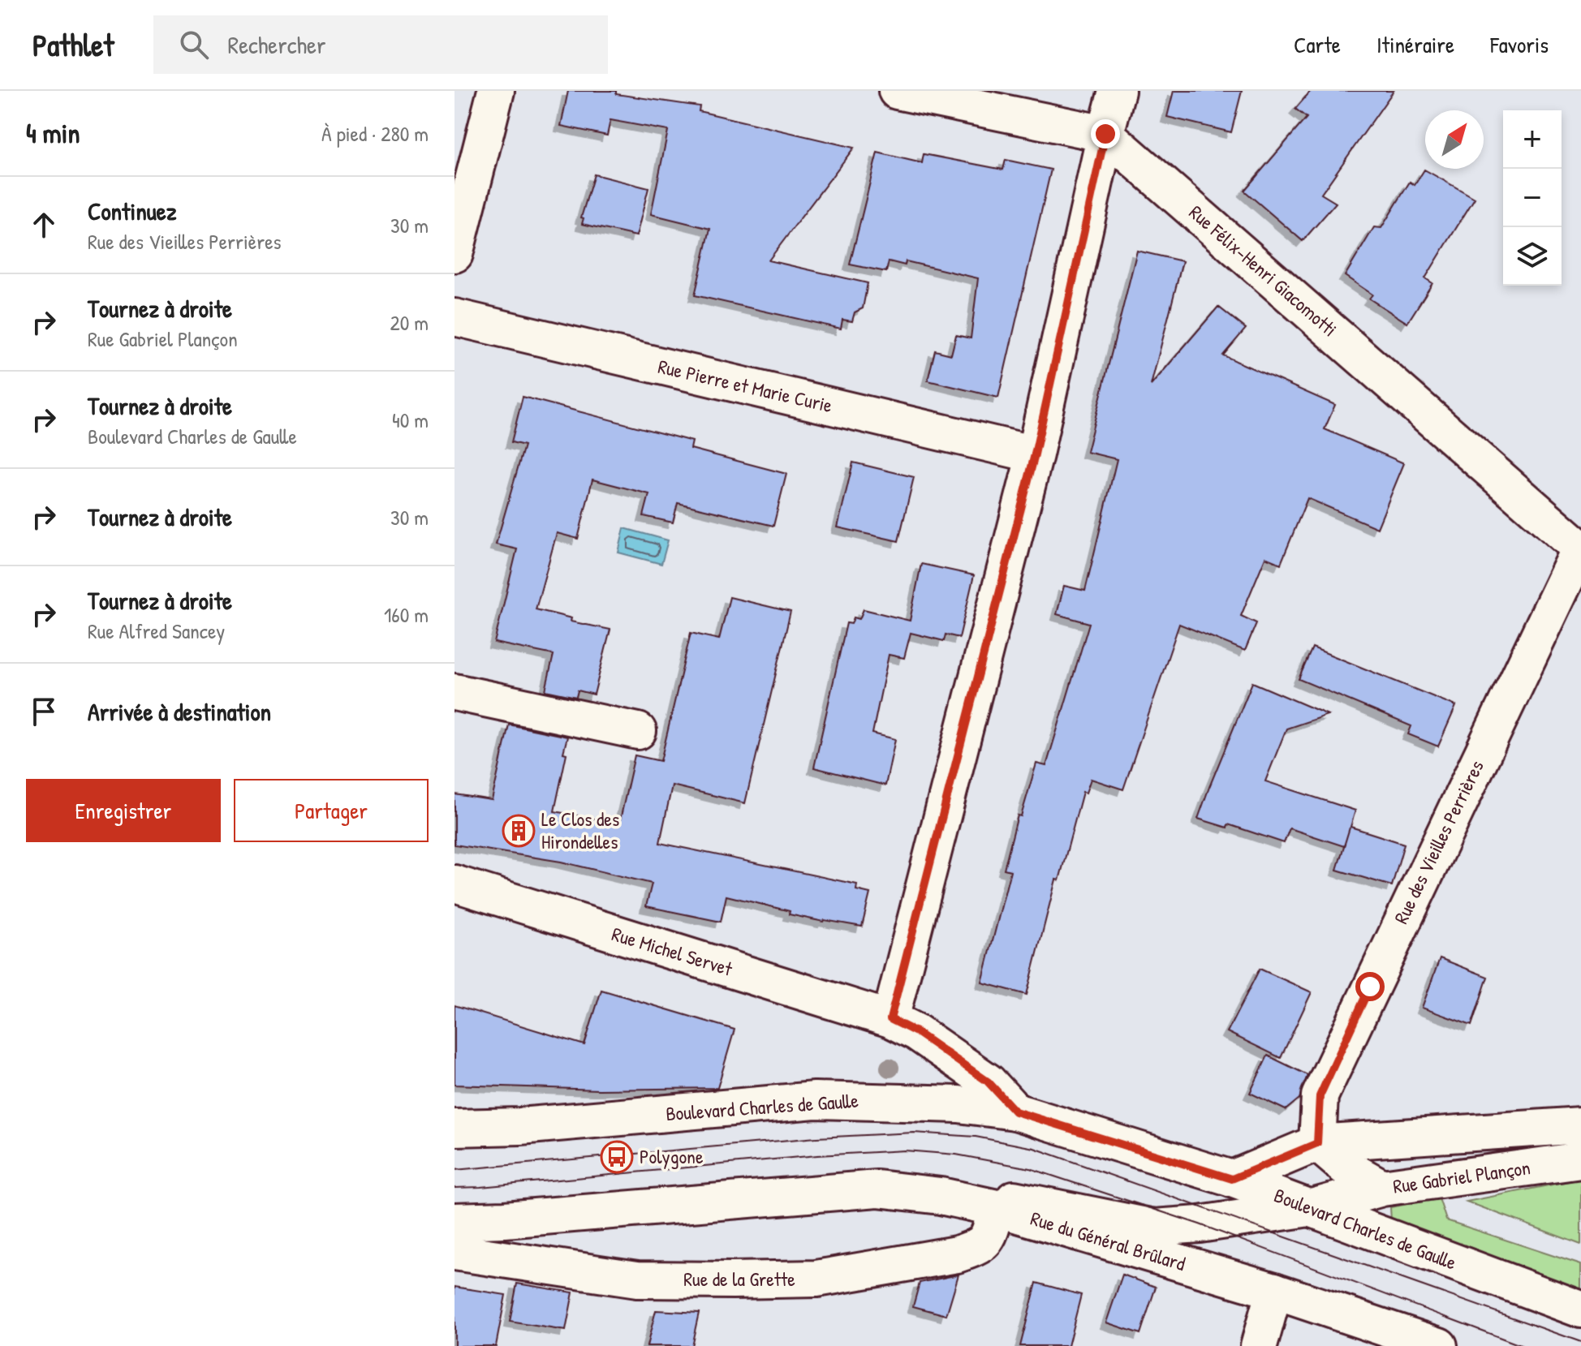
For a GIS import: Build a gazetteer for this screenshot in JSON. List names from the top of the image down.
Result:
{
  "streets": {
    "street": [
      "Rue Félix-Henri Giacomotti",
      "Rue Pierre et Marie Curie",
      "Rue des Vieilles Perrières",
      "Rue Michel Servet",
      "Boulevard Charles de Gaulle",
      "Rue Gabriel Plançon",
      "Rue du Général Brûlard",
      "Rue de la Grette"
    ]
  },
  "crossings": [
    ["Rue Félix-Henri Giacomotti", "Rue des Vieilles Perrières"],
    ["Rue des Vieilles Perrières", "Rue Gabriel Plançon"],
    ["Rue Michel Servet", "Boulevard Charles de Gaulle"],
    ["Boulevard Charles de Gaulle", "Rue Gabriel Plançon"],
    ["Rue du Général Brûlard", "Rue de la Grette"]
  ],
  "places": {
    "building": ["Le Clos des Hirondelles"],
    "bus stop": ["Polygone"]
  },
  "north": "top right",
  "page": {
    "header": "Pathlet",
    "search": "Rechercher",
    "nav": ["Carte", "Itinéraire", "Favoris"],
    "heading": ["4 min", "À pied · 280 m"],
    "map_buttons": ["+", "−"],
    "list": [
      ["Continuez", "Rue des Vieilles Perrières", "30 m"],
      ["Tournez à droite", "Rue Gabriel Plançon", "20 m"],
      ["Tournez à droite", "Boulevard Charles de Gaulle", "40 m"],
      ["Tournez à droite", "30 m"],
      ["Tournez à droite", "Rue Alfred Sancey", "160 m"],
      "Arrivée à destination"
    ],
    "buttons": ["Enregistrer", "Partager"]
  }
}
